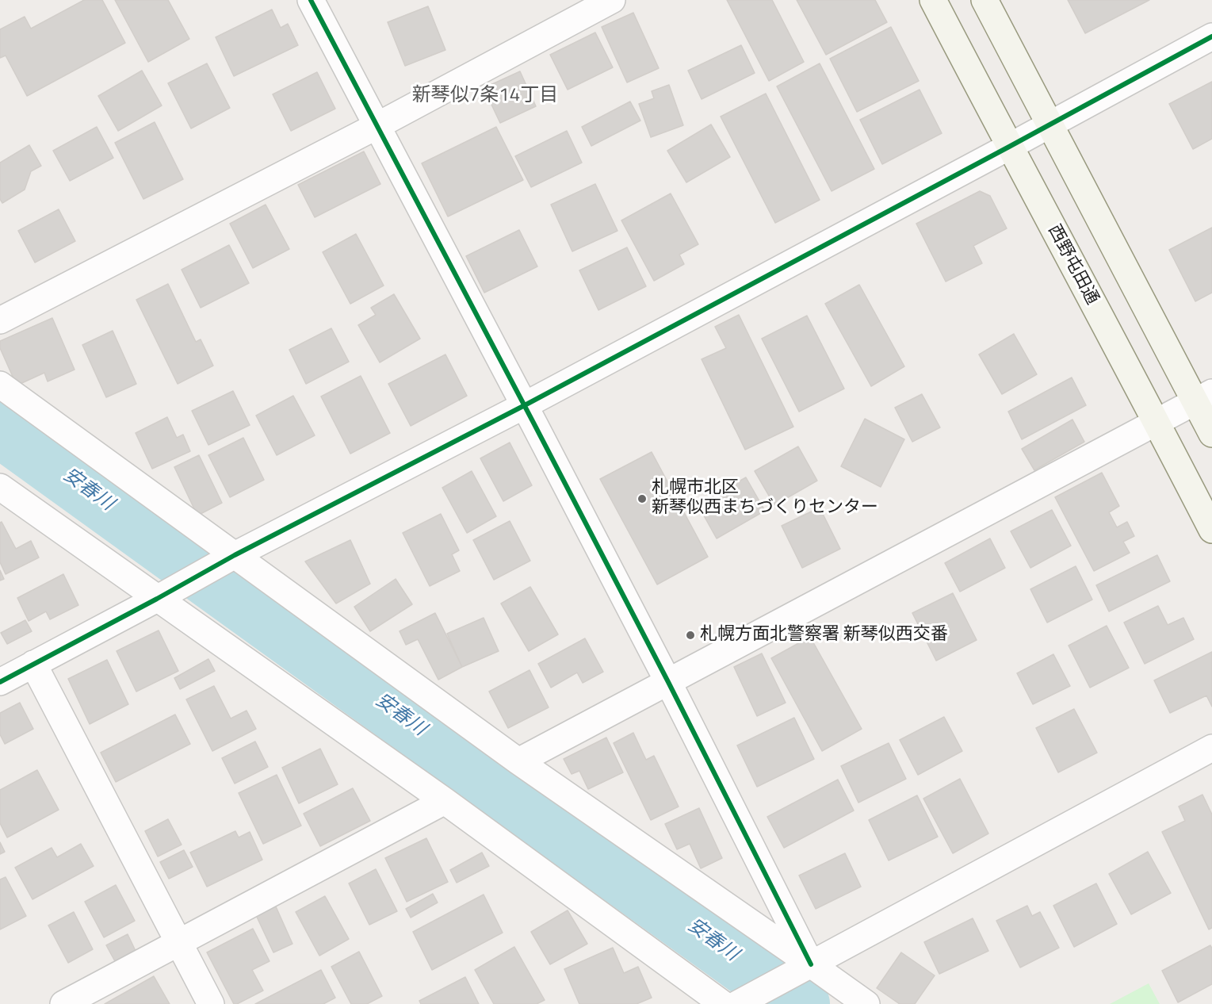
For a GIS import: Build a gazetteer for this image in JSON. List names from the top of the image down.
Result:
{
  "streets": {
    "street": ["西野屯田通"]
  },
  "districts": ["新琴似7条14丁目"],
  "water": ["安春川"],
  "places": ["札幌市北区 新琴似西まちづくりセンター", "札幌方面北警察署 新琴似西交番"]
}
